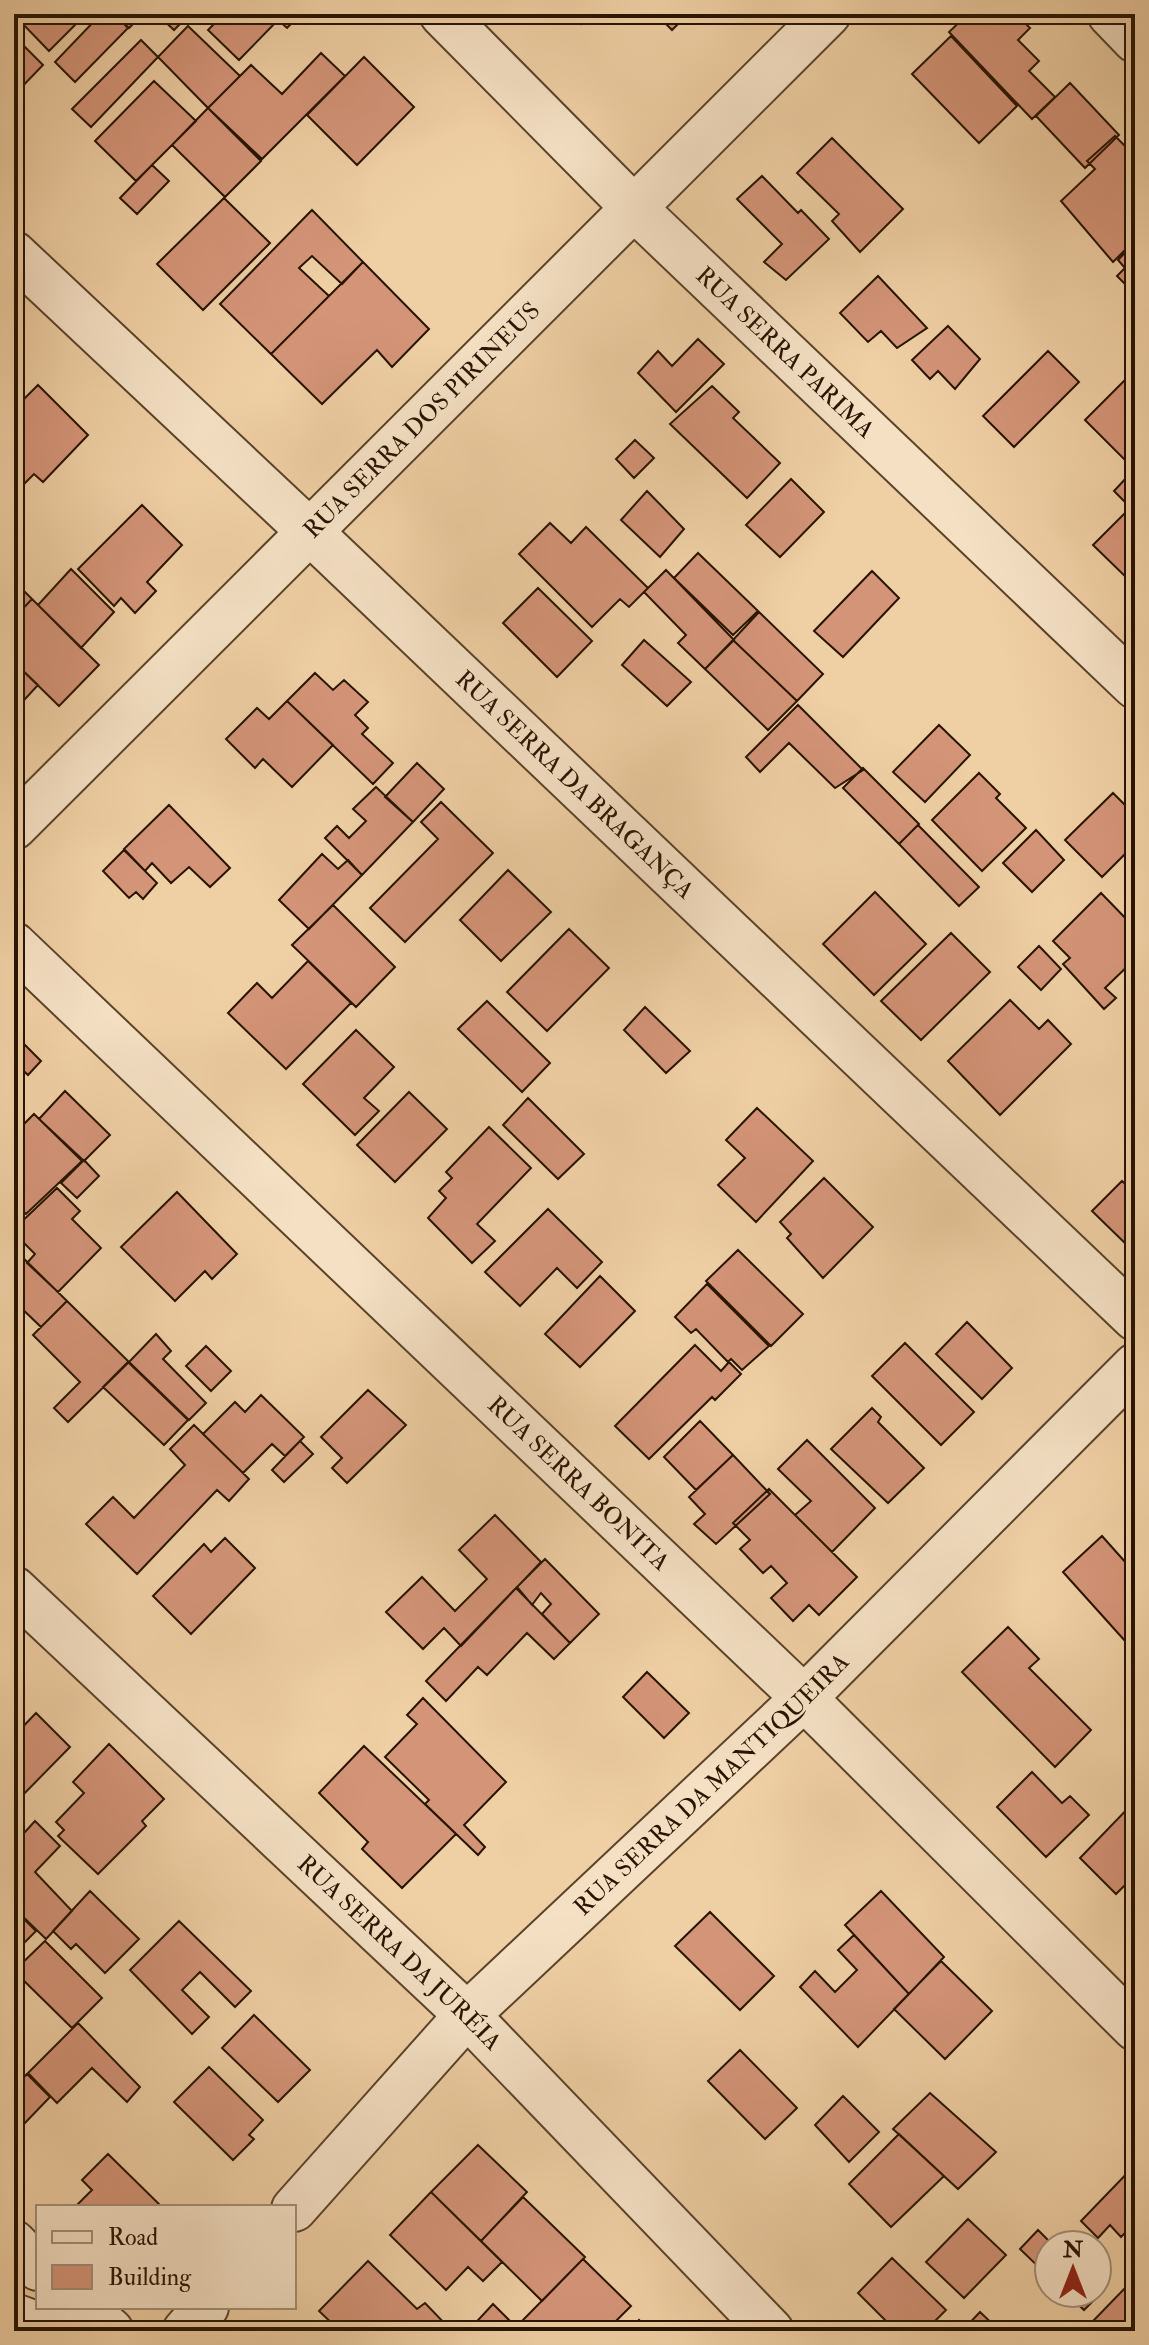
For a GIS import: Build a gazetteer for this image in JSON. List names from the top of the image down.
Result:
{
  "streets": {
    "street": [
      "RUA SERRA PARIMA",
      "RUA SERRA DOS PIRINEUS",
      "RUA SERRA DA BRAGANÇA",
      "RUA SERRA BONITA",
      "RUA SERRA DA MANTIQUEIRA",
      "RUA SERRA DA JURÉIA"
    ]
  },
  "crossings": [
    ["RUA SERRA PARIMA", "RUA SERRA DOS PIRINEUS"],
    ["RUA SERRA DOS PIRINEUS", "RUA SERRA DA BRAGANÇA"],
    ["RUA SERRA BONITA", "RUA SERRA DA MANTIQUEIRA"],
    ["RUA SERRA DA MANTIQUEIRA", "RUA SERRA DA JURÉIA"]
  ],
  "legend": ["Road", "Building"],
  "north": "top"
}
